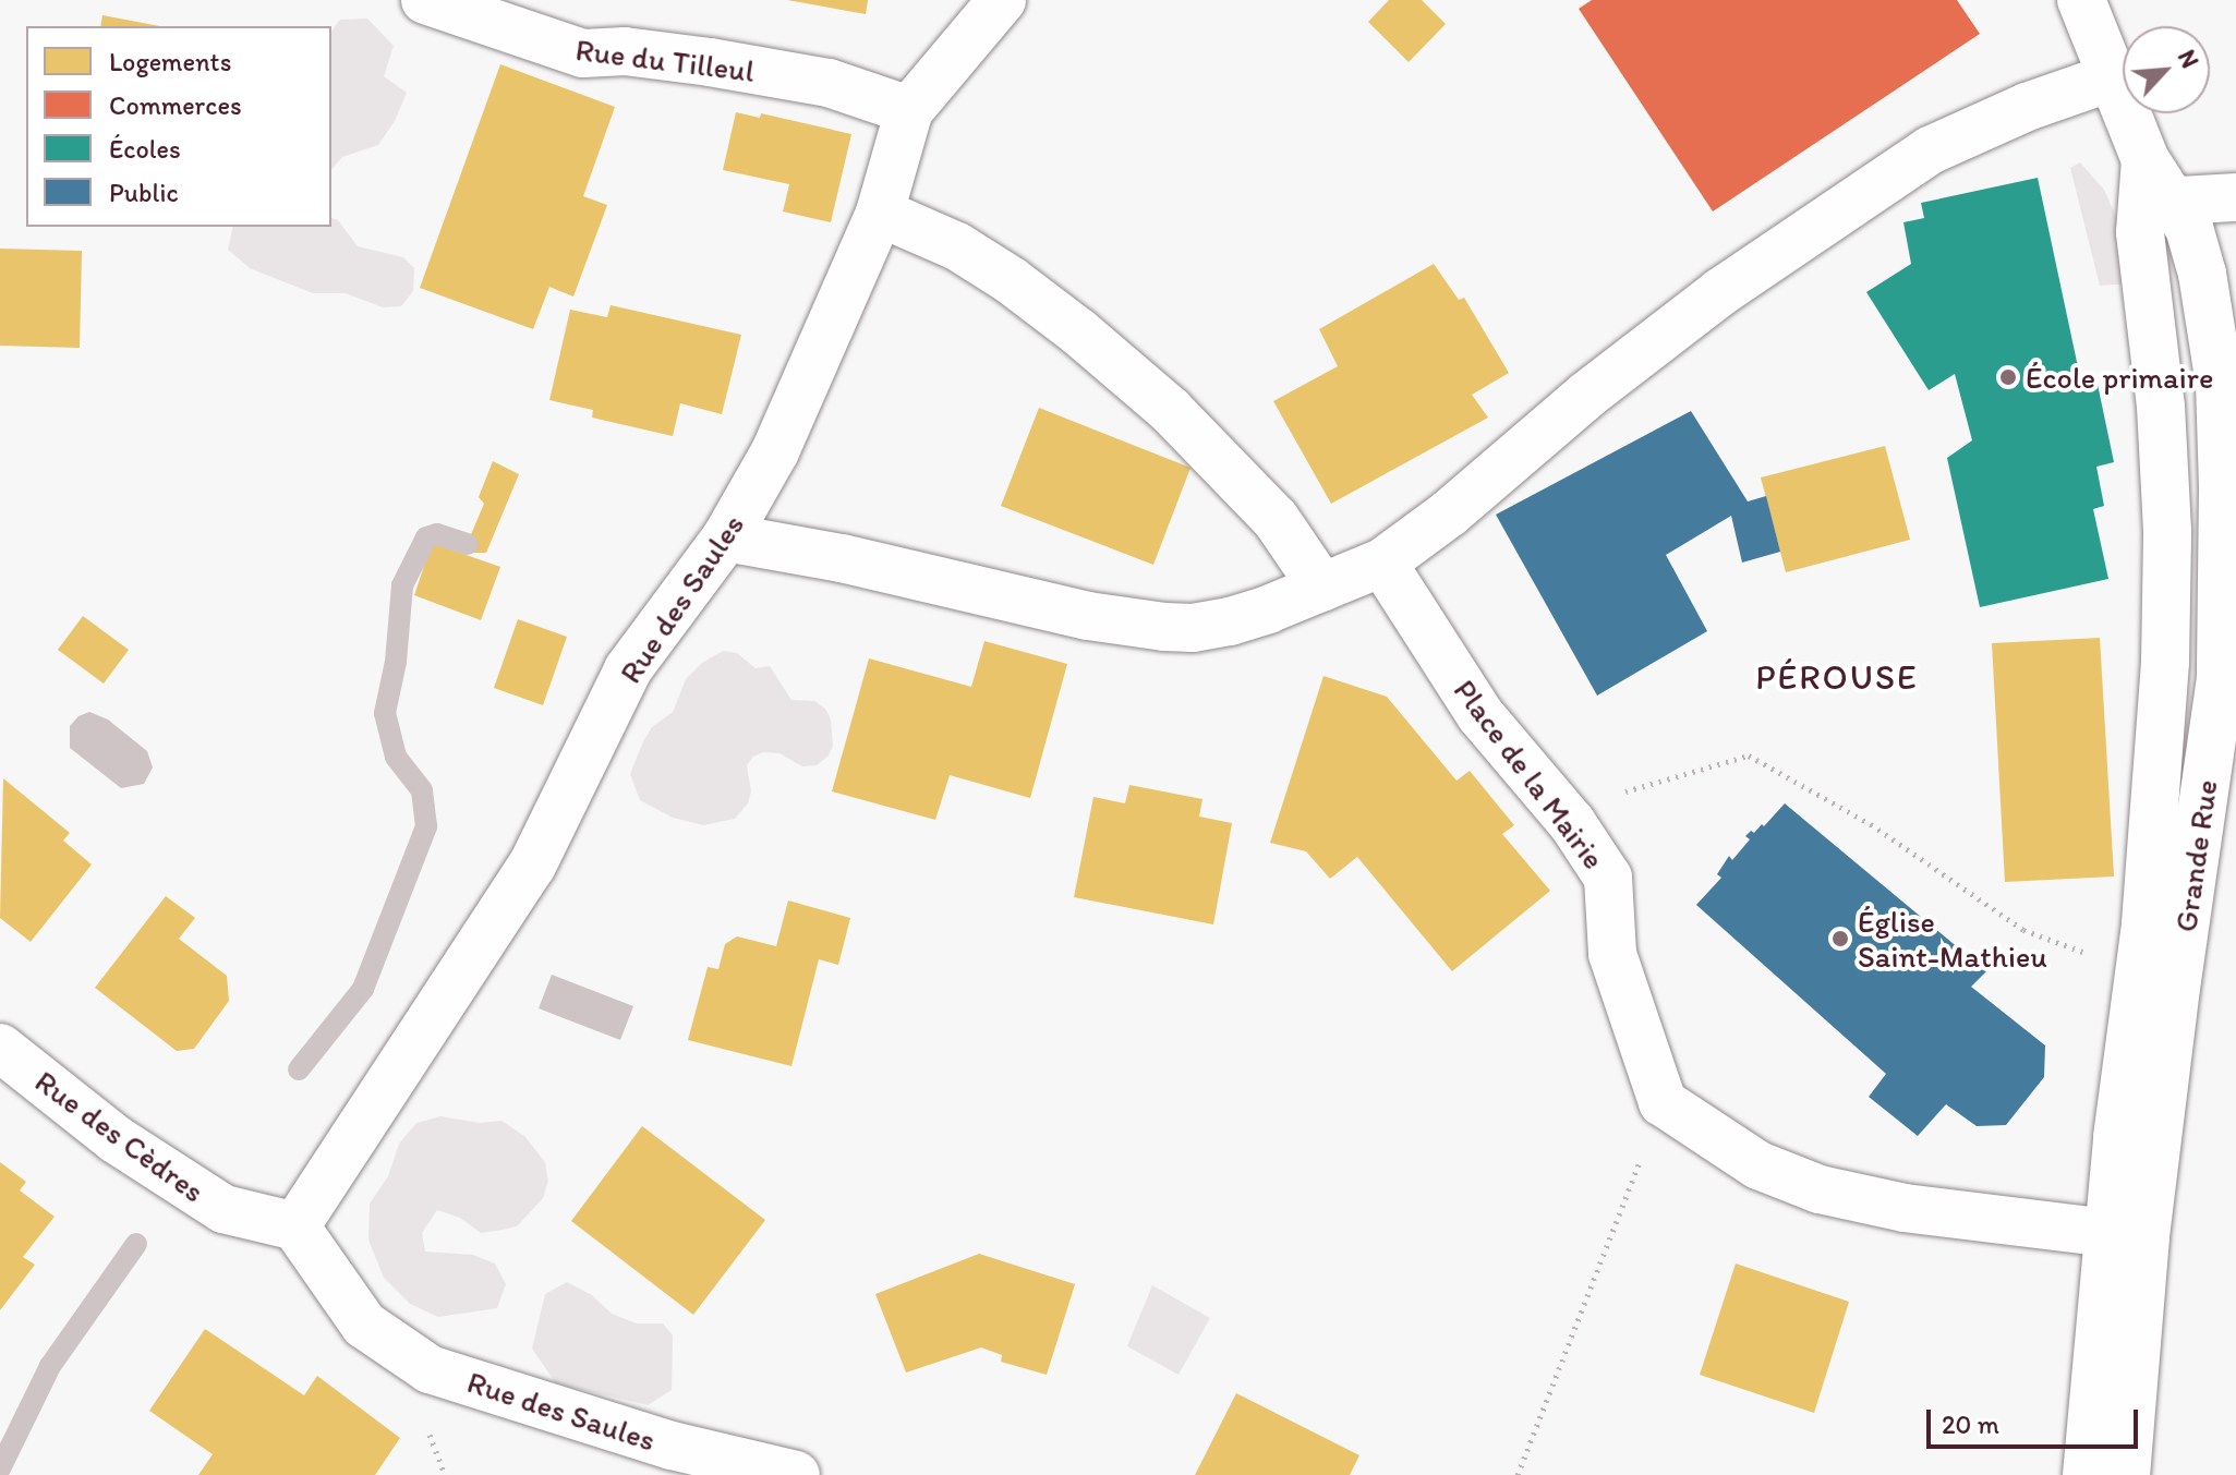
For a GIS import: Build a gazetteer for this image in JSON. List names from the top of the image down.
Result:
{
  "streets": {
    "street": [
      "Rue du Tilleul",
      "Rue des Saules",
      "Place de la Mairie",
      "Grande Rue",
      "Rue des Cèdres"
    ]
  },
  "crossings": [
    ["Rue du Tilleul", "Rue des Saules"],
    ["Rue des Saules", "Rue des Cèdres"]
  ],
  "districts": ["PÉROUSE"],
  "places": ["École primaire", "Église Saint-Mathieu"],
  "legend": [
    "Logements",
    "Commerces",
    "Écoles",
    "Public"
  ],
  "scale_bar": "20 m",
  "north": "top right"
}
